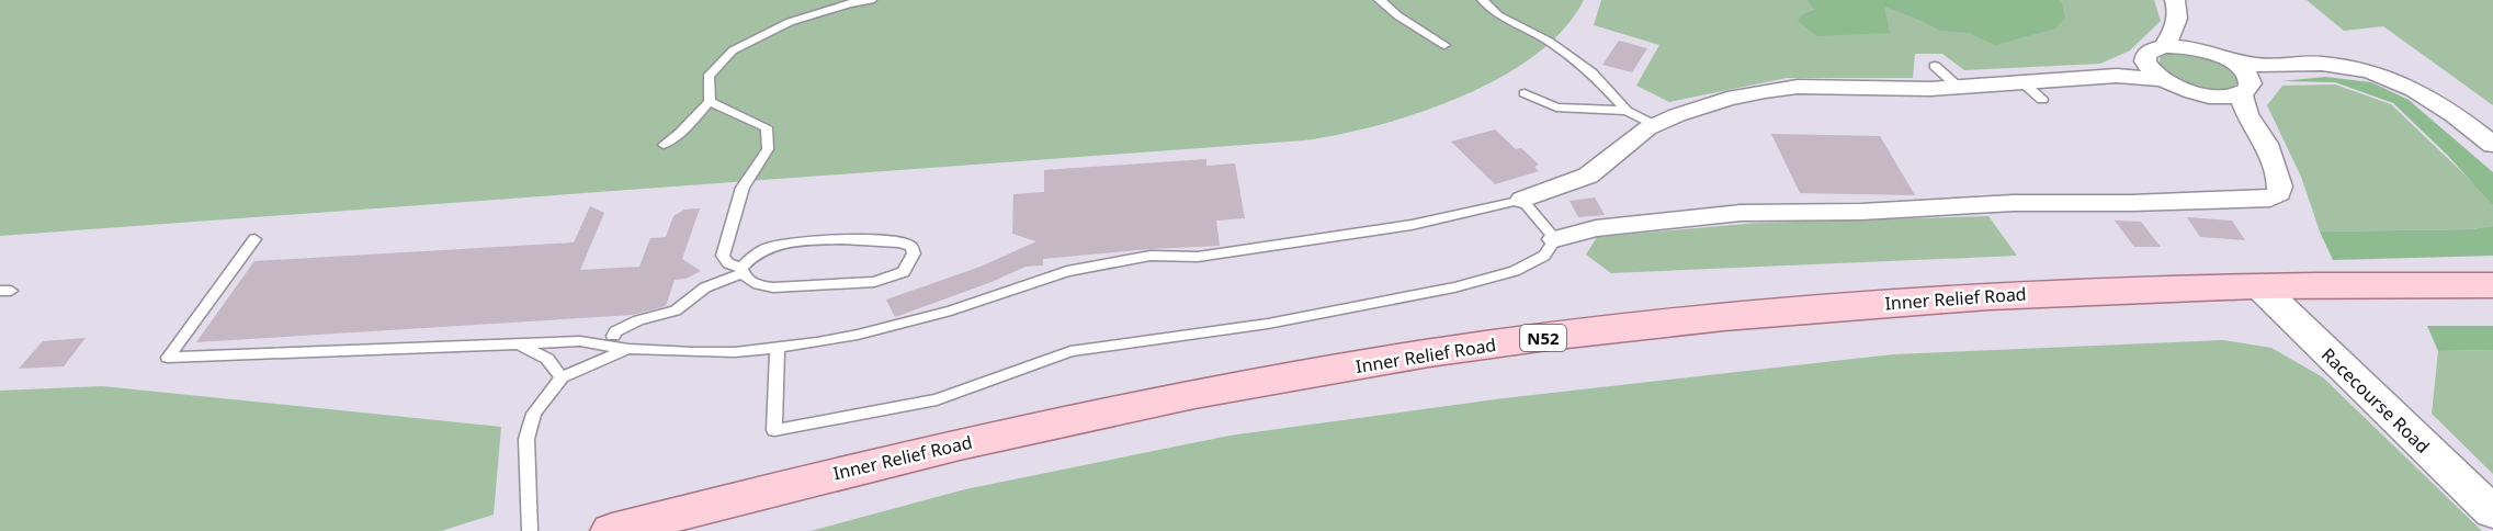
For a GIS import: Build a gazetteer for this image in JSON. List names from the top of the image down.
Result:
{
  "streets": {
    "main road": ["Inner Relief Road", "N52"],
    "street": ["Racecourse Road"]
  },
  "crossings": [
    ["Inner Relief Road", "Racecourse Road"]
  ]
}
